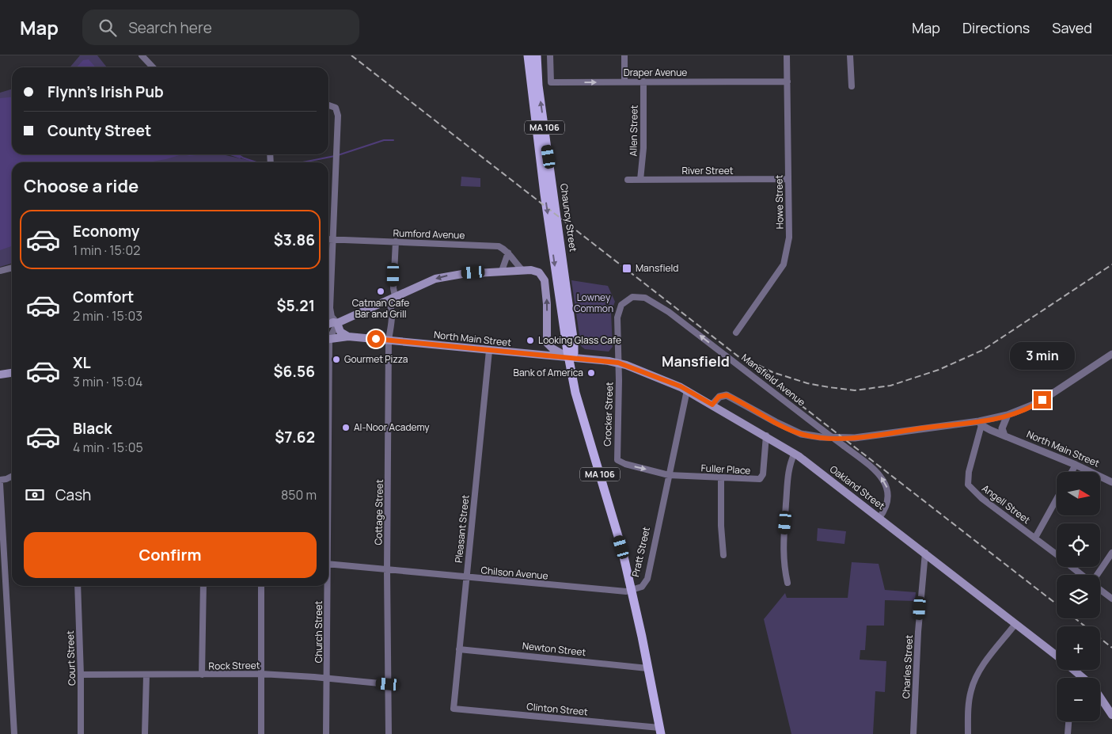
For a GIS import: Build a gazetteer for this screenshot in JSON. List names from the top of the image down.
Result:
{
  "streets": {
    "main road": [
      "MA 106",
      "Chauncy Street",
      "North Main Street",
      "Oakland Street",
      "Pratt Street"
    ],
    "street": [
      "Draper Avenue",
      "Allen Street",
      "River Street",
      "Howe Street",
      "Rumford Avenue",
      "Mansfield Avenue",
      "Crocker Street",
      "Fuller Place",
      "Angell Street",
      "Cottage Street",
      "Pleasant Street",
      "Chilson Avenue",
      "Church Street",
      "Newton Street",
      "Court Street",
      "Rock Street",
      "Charles Street",
      "Clinton Street"
    ]
  },
  "crossings": [
    ["Draper Avenue", "Allen Street"],
    ["Draper Avenue", "Howe Street"],
    ["Allen Street", "River Street"],
    ["River Street", "Howe Street"],
    ["Chauncy Street", "North Main Street"],
    ["Chauncy Street", "Pratt Street"],
    ["Chauncy Street", "Chilson Avenue"],
    ["Rumford Avenue", "Cottage Street"],
    ["North Main Street", "Mansfield Avenue"],
    ["North Main Street", "Crocker Street"],
    ["North Main Street", "Oakland Street"],
    ["North Main Street", "Angell Street"],
    ["North Main Street", "Cottage Street"],
    ["North Main Street", "Pleasant Street"],
    ["Mansfield Avenue", "Crocker Street"],
    ["Mansfield Avenue", "Oakland Street"],
    ["Crocker Street", "Fuller Place"],
    ["Crocker Street", "Oakland Street"],
    ["Crocker Street", "Pratt Street"],
    ["Fuller Place", "Oakland Street"],
    ["Fuller Place", "Pratt Street"],
    ["Oakland Street", "Pratt Street"],
    ["Oakland Street", "Charles Street"],
    ["Cottage Street", "Chilson Avenue"],
    ["Cottage Street", "Rock Street"],
    ["Pleasant Street", "Chilson Avenue"],
    ["Pleasant Street", "Newton Street"],
    ["Pleasant Street", "Clinton Street"],
    ["Pratt Street", "Chilson Avenue"],
    ["Pratt Street", "Newton Street"],
    ["Pratt Street", "Clinton Street"],
    ["Church Street", "Rock Street"],
    ["Court Street", "Rock Street"]
  ],
  "one_way": ["Crocker Street"],
  "districts": ["Mansfield"],
  "parks": ["Lowney Common"],
  "places": {
    "transit": ["Mansfield"],
    "other": [
      "Catman Cafe Bar and Grill",
      "Looking Glass Cafe",
      "Gourmet Pizza",
      "Bank of America",
      "Al-Noor Academy"
    ]
  },
  "north": "right",
  "page": {
    "header": "Map",
    "search": "Search here",
    "nav": ["Map", "Directions", "Saved"],
    "banner": ["Flynn's Irish Pub", "County Street"],
    "heading": "Choose a ride",
    "list": [
      {
        "name": "Economy",
        "note": "1 min · 15:02",
        "value": "$3.86"
      },
      {
        "name": "Comfort",
        "note": "2 min · 15:03",
        "value": "$5.21"
      },
      {
        "name": "XL",
        "note": "3 min · 15:04",
        "value": "$6.56"
      },
      {
        "name": "Black",
        "note": "4 min · 15:05",
        "value": "$7.62"
      }
    ],
    "bubble": "3 min",
    "map_buttons": ["+", "−"],
    "pay": ["Cash", "850 m"],
    "buttons": "Confirm"
  }
}
